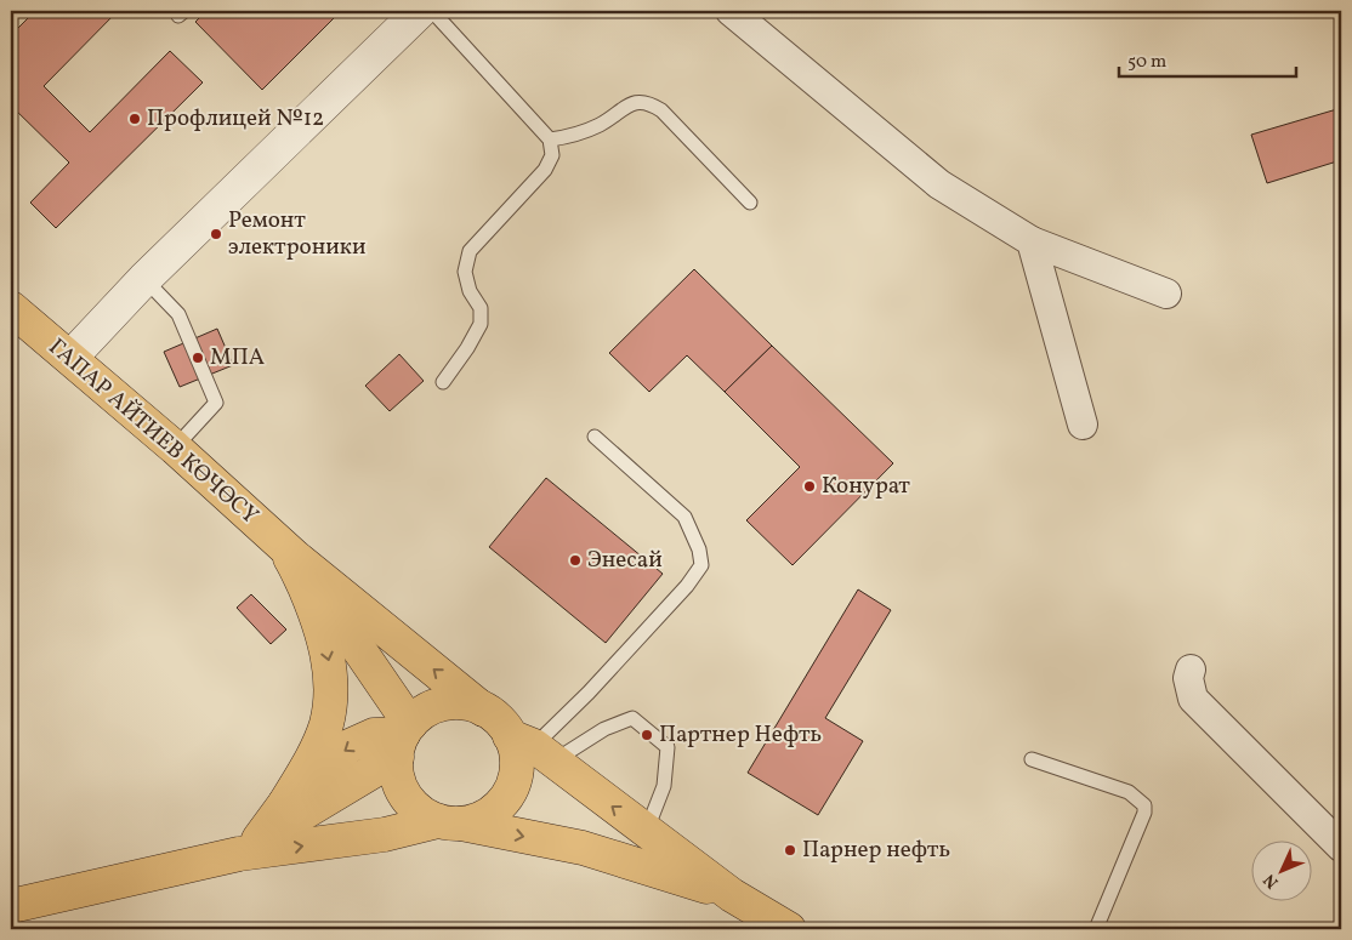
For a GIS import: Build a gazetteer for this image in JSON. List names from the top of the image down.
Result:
{
  "streets": {
    "main road": ["ГАПАР АЙТИЕВ КӨЧӨСҮ"]
  },
  "places": [
    "Профлицей №12",
    "Ремонт электроники",
    "МПА",
    "Конурат",
    "Энесай",
    "Партнер Нефть",
    "Парнер нефть"
  ],
  "scale_bar": "50 m",
  "north": "bottom left"
}
